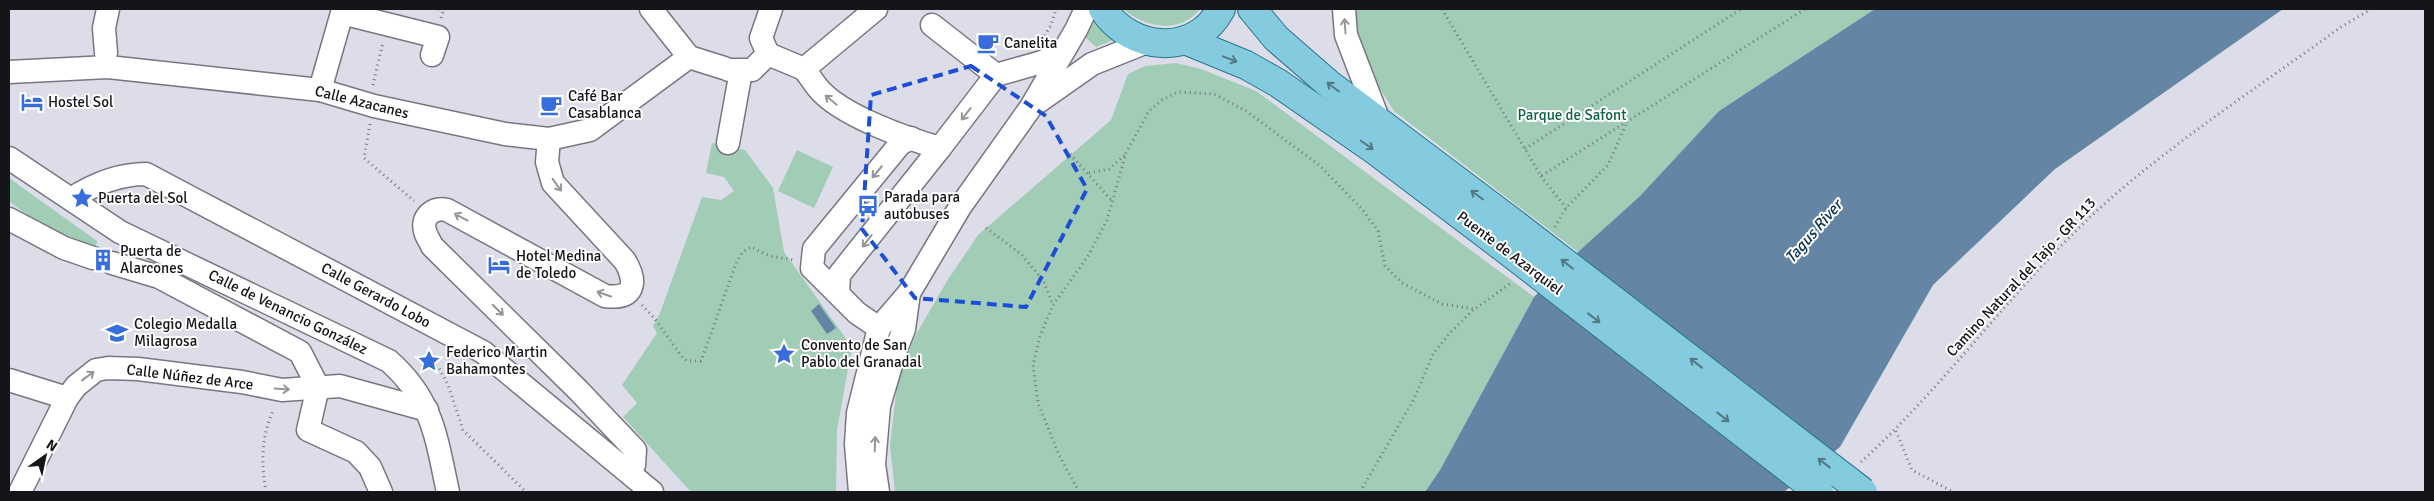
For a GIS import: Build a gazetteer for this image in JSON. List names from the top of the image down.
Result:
{
  "streets": {
    "main road": ["Puente de Azarquiel"],
    "street": [
      "Calle Azacanes",
      "Calle Gerardo Lobo",
      "Calle de Venancio González",
      "Calle Núñez de Arce"
    ],
    "path": ["Camino Natural del Tajo - GR 113"]
  },
  "crossings": [
    ["Puente de Azarquiel", "Camino Natural del Tajo - GR 113"],
    ["Calle Gerardo Lobo", "Calle de Venancio González"],
    ["Calle de Venancio González", "Calle Núñez de Arce"]
  ],
  "one_way": ["Calle Núñez de Arce"],
  "water": ["Tagus River"],
  "parks": ["Parque de Safont"],
  "places": {
    "cafe": ["Canelita", "Café Bar Casablanca"],
    "hotel": ["Hostel Sol", "Hotel Medina de Toledo"],
    "place": ["Puerta del Sol", "Convento de San Pablo del Granadal", "Federico Martin Bahamontes"],
    "bus stop": ["Parada para autobuses"],
    "building": ["Puerta de Alarcones"],
    "school or university": ["Colegio Medalla Milagrosa"]
  },
  "north": "top right"
}
